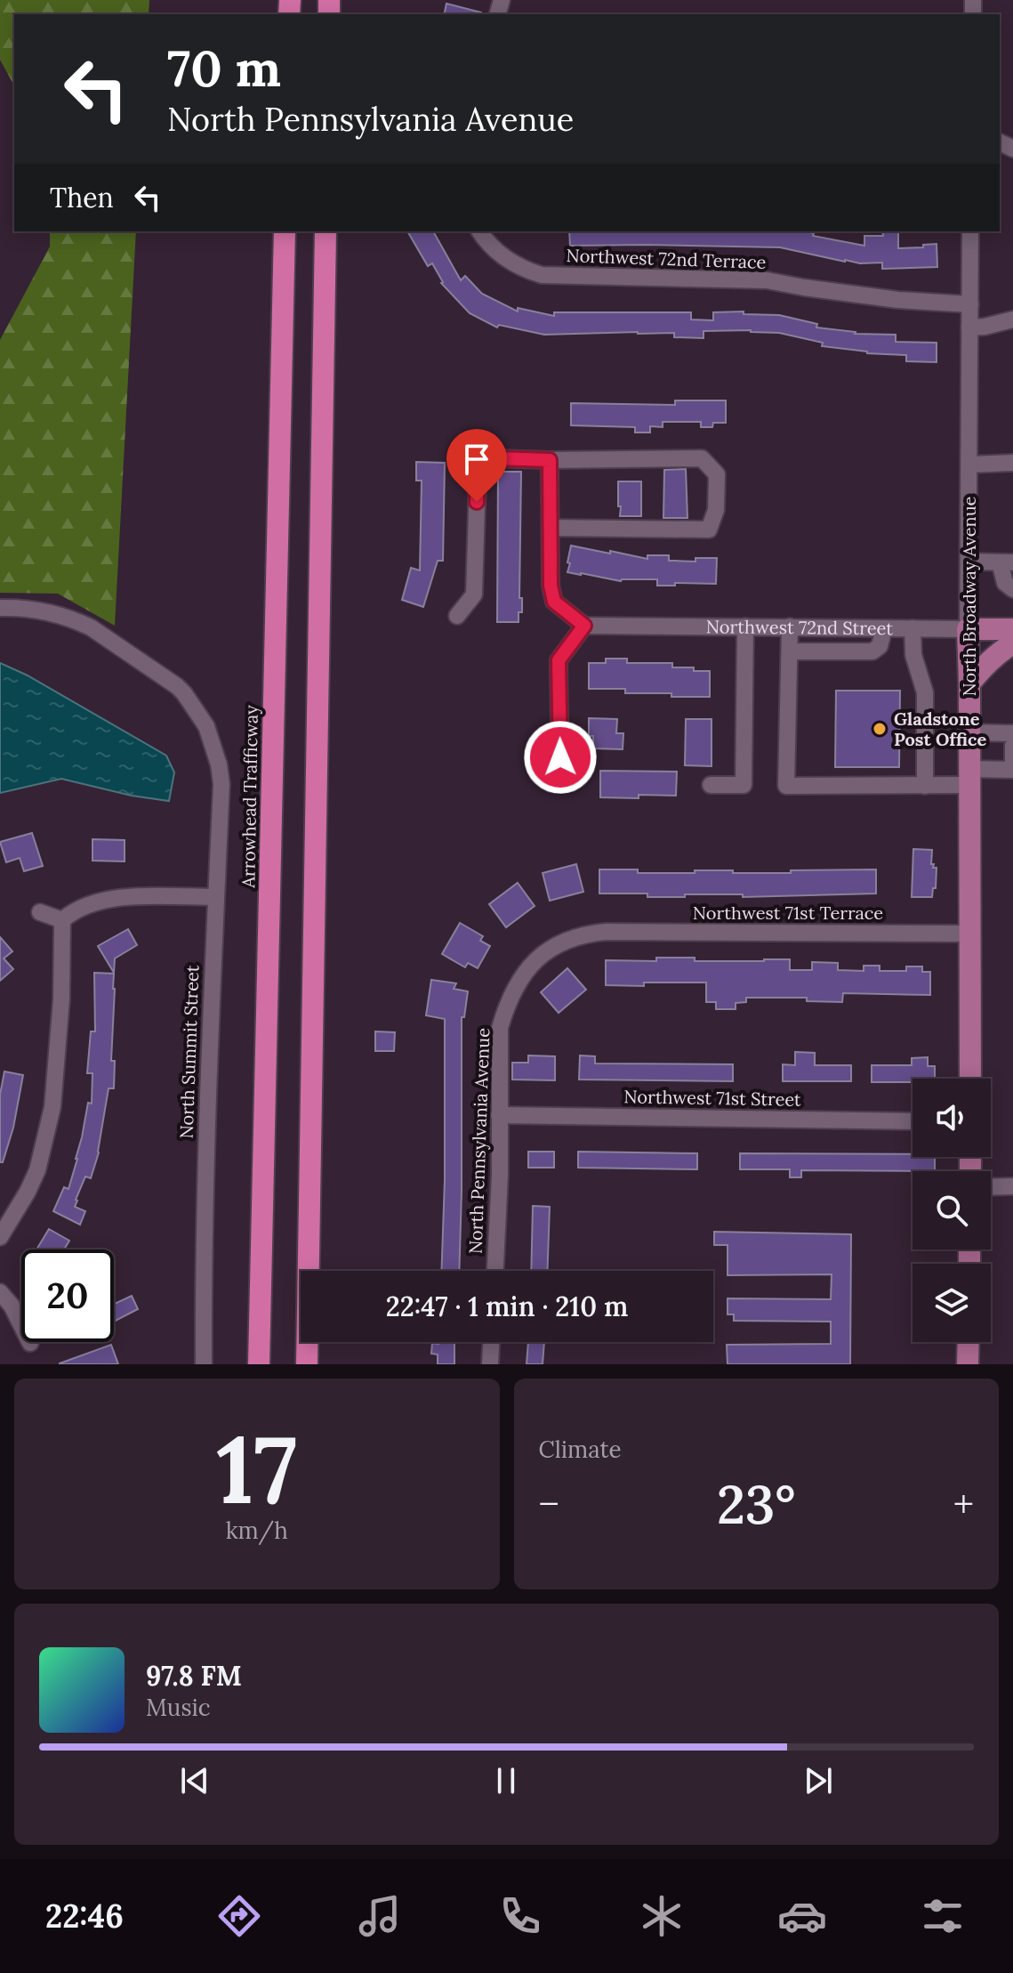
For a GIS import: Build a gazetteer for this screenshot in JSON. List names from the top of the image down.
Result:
{
  "streets": {
    "highway": ["Arrowhead Trafficway"],
    "main road": ["North Broadway Avenue", "Northwest 72nd Street"],
    "street": [
      "Northwest 72nd Terrace",
      "Northwest 71st Terrace",
      "North Summit Street",
      "Northwest 71st Street",
      "North Pennsylvania Avenue"
    ]
  },
  "crossings": [
    ["Northwest 72nd Terrace", "North Broadway Avenue"],
    ["North Broadway Avenue", "Northwest 72nd Street"],
    ["North Broadway Avenue", "Northwest 71st Terrace"],
    ["Northwest 71st Terrace", "North Pennsylvania Avenue"],
    ["Northwest 71st Street", "North Pennsylvania Avenue"]
  ],
  "places": ["Gladstone Post Office"],
  "page": {
    "turn": ["70 m", "North Pennsylvania Avenue"],
    "then": "Then",
    "limit": "20",
    "trip": "22:47 · 1 min · 210 m",
    "tile": [
      ["17", "km/h"],
      "Climate"
    ],
    "heat": ["−", "23°", "+"],
    "song": ["97.8 FM", "Music"],
    "tabs": "22:46"
  }
}
